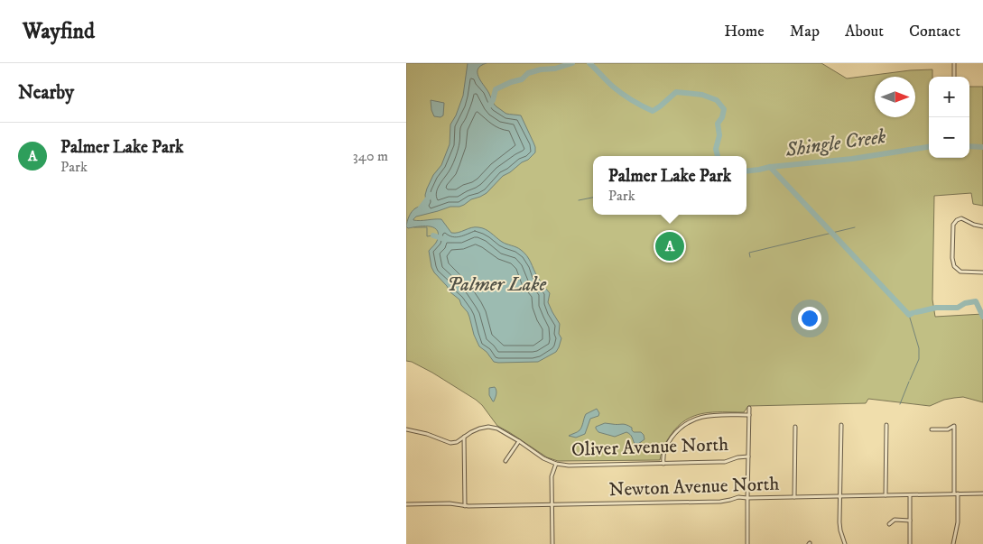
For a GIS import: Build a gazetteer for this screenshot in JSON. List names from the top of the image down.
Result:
{
  "streets": {
    "street": ["Oliver Avenue North", "Newton Avenue North"]
  },
  "water": ["Shingle Creek", "Palmer Lake"],
  "north": "right",
  "page": {
    "header": "Wayfind",
    "nav": [
      "Home",
      "Map",
      "About",
      "Contact"
    ],
    "heading": "Nearby",
    "map_buttons": ["+", "−"],
    "list": [
      {
        "mark": "A",
        "name": "Palmer Lake Park",
        "note": "Park",
        "value": "340 m"
      }
    ],
    "popup": ["Palmer Lake Park", "Park"],
    "pins": "A"
  }
}
